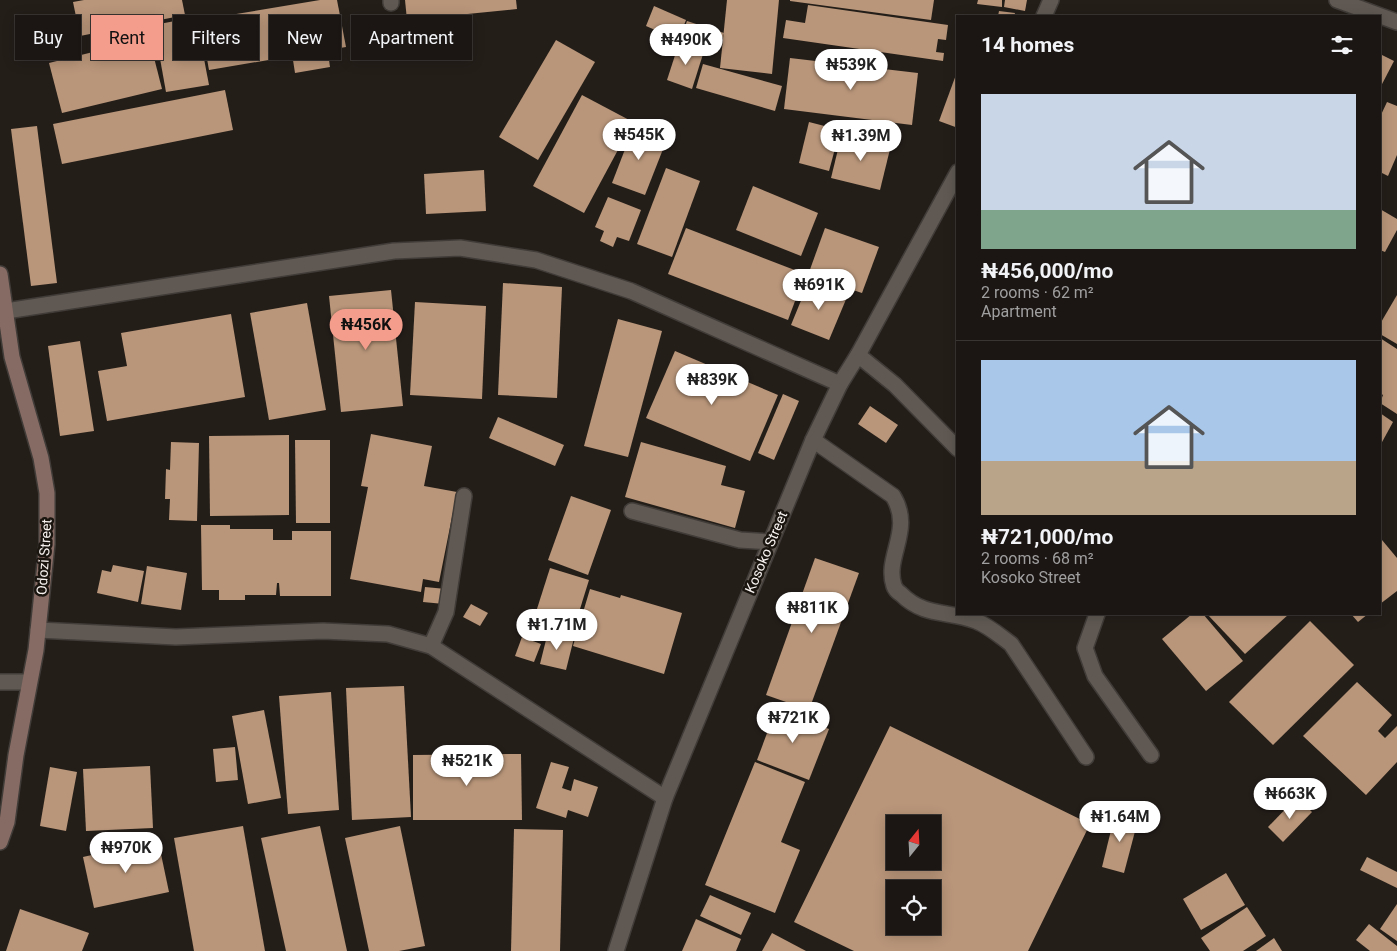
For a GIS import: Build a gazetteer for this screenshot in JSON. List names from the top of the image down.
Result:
{
  "streets": {
    "main road": ["Odozi Street"],
    "street": ["Kosoko Street"]
  },
  "north": "top",
  "page": {
    "chip": [
      "Buy",
      "Rent",
      "Filters",
      "New",
      "Apartment"
    ],
    "heading": "14 homes",
    "price": [
      "₦490K",
      "₦539K",
      "₦545K",
      "₦1.39M",
      "₦691K",
      "₦456K",
      "₦839K",
      "₦811K",
      "₦1.71M",
      "₦721K",
      "₦521K",
      "₦663K",
      "₦1.64M",
      "₦970K"
    ],
    "list": [
      {
        "name": "₦456,000/mo",
        "note": "2 rooms · 62 m² · Apartment"
      },
      {
        "name": "₦721,000/mo",
        "note": "2 rooms · 68 m² · Kosoko Street"
      }
    ]
  }
}
